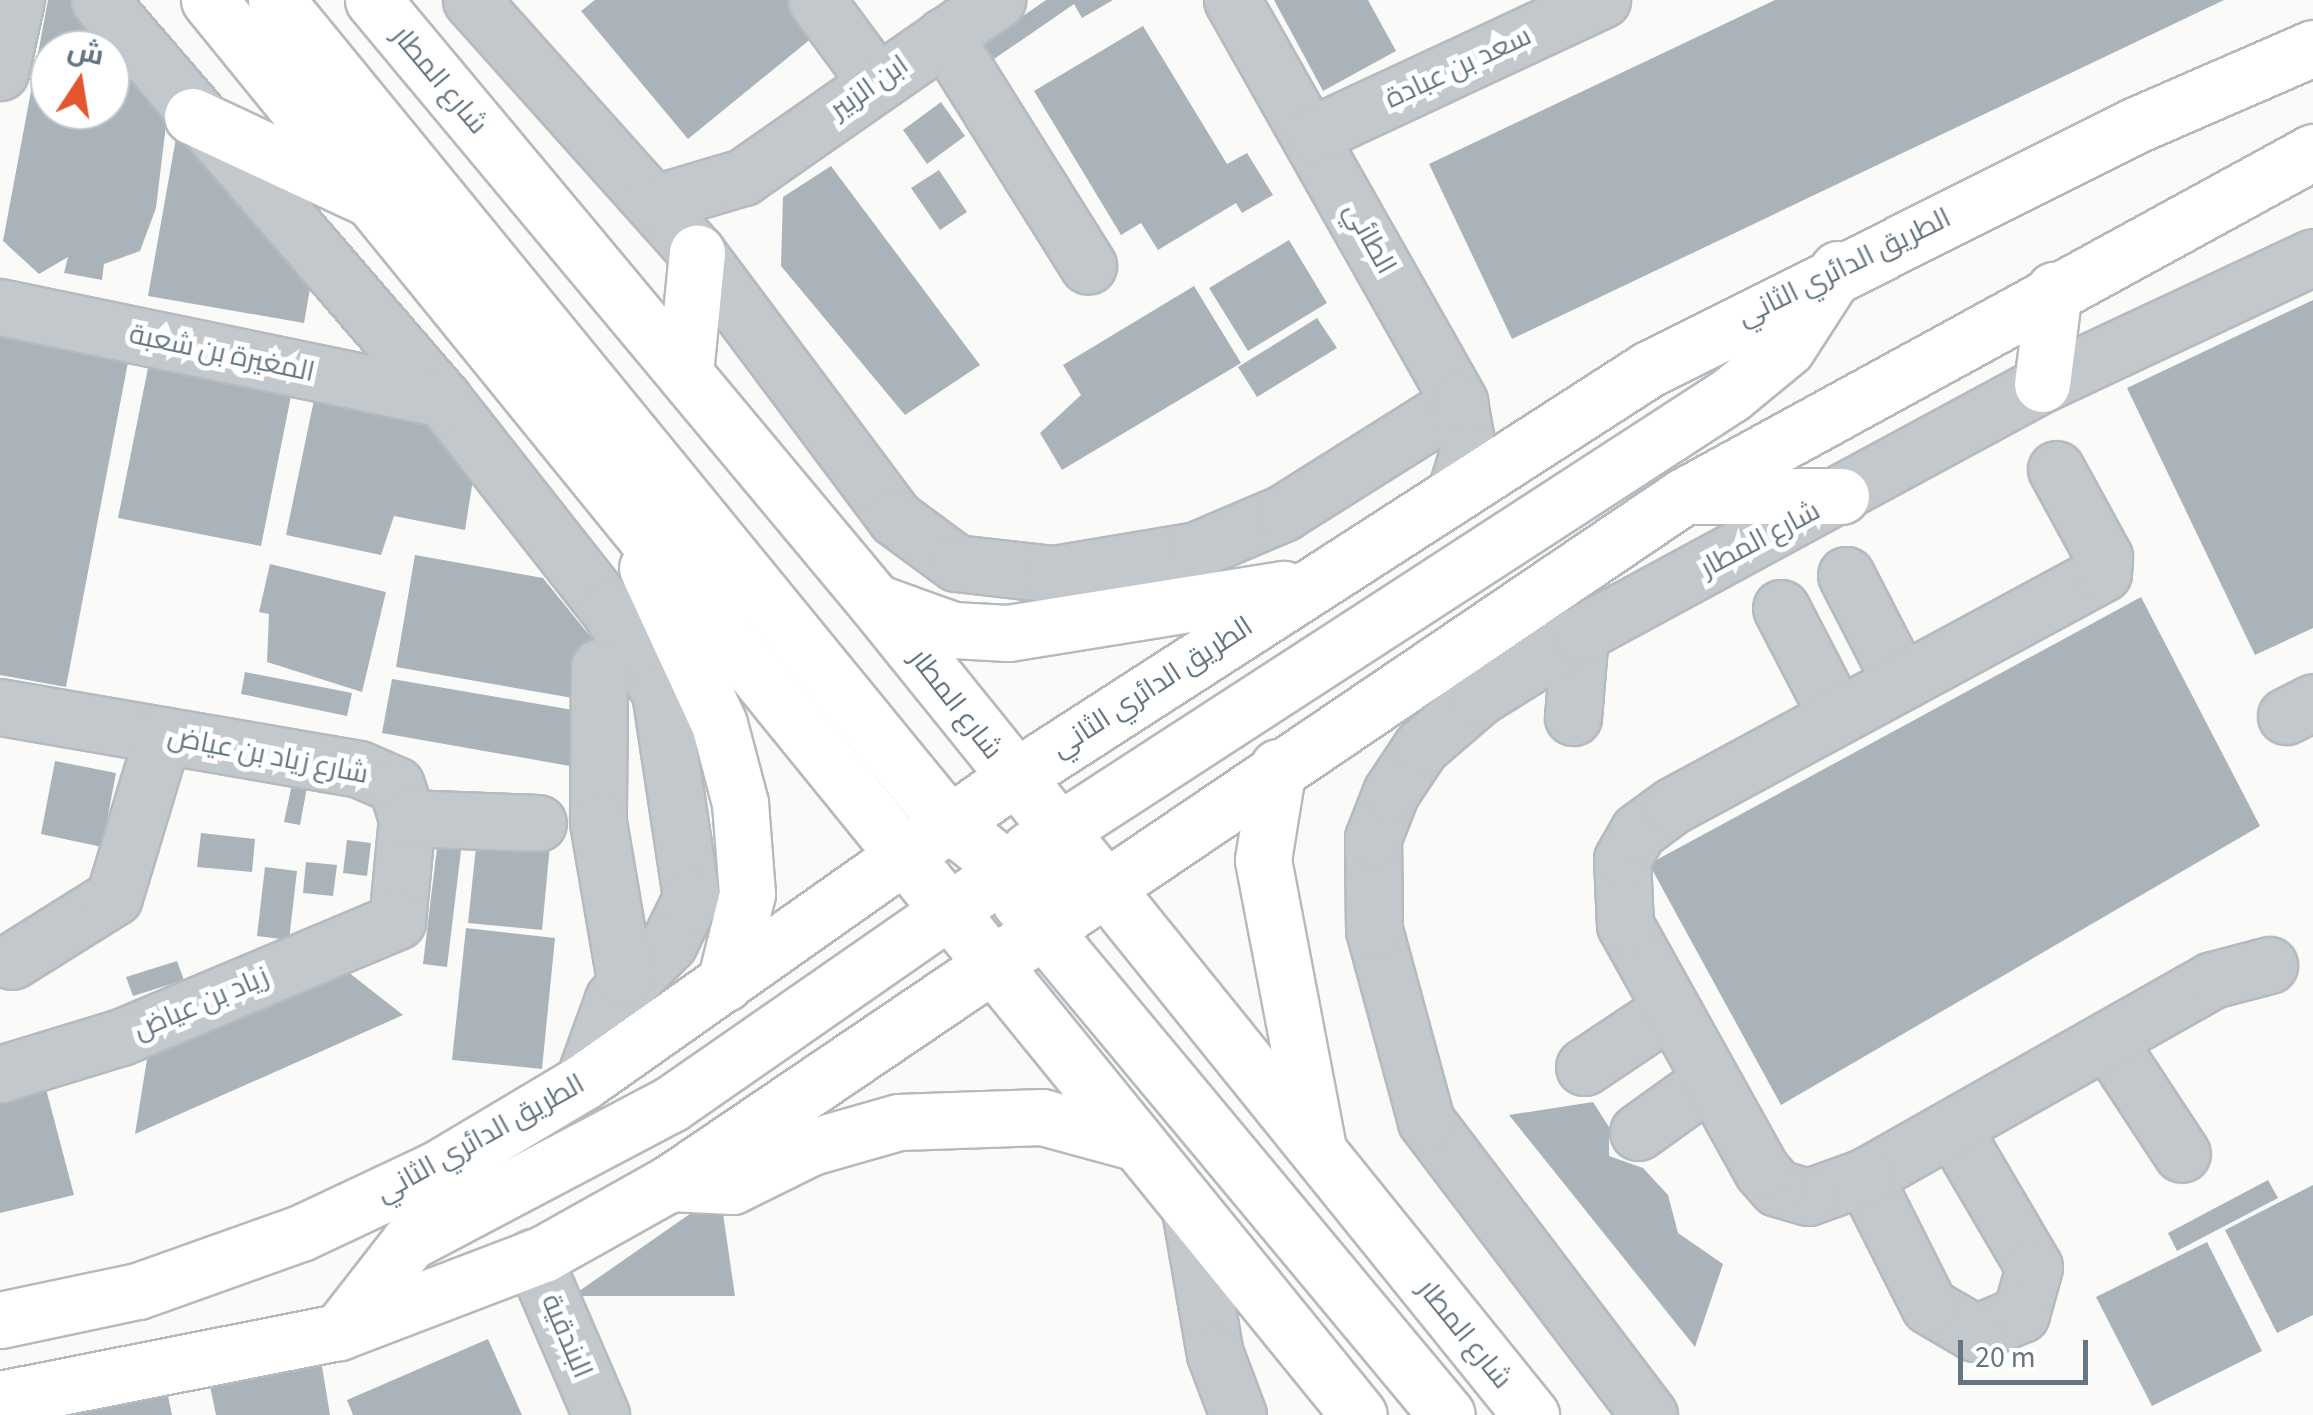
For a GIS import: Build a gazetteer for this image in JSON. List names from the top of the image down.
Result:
{
  "streets": {
    "main road": ["شارع المطار", "الطريق الدائري الثاني"],
    "street": [
      "سعد بن عبادة",
      "ابن الزبير",
      "الطائي",
      "المغيرة بن شعبة",
      "شارع زياد بن عياض",
      "زياد بن عياض",
      "البندقية"
    ]
  },
  "crossings": [
    ["سعد بن عبادة", "الطائي"],
    ["شارع المطار", "الطريق الدائري الثاني"],
    ["الطائي", "الطريق الدائري الثاني"],
    ["شارع زياد بن عياض", "زياد بن عياض"]
  ],
  "scale_bar": "20 m",
  "north": "top"
}
